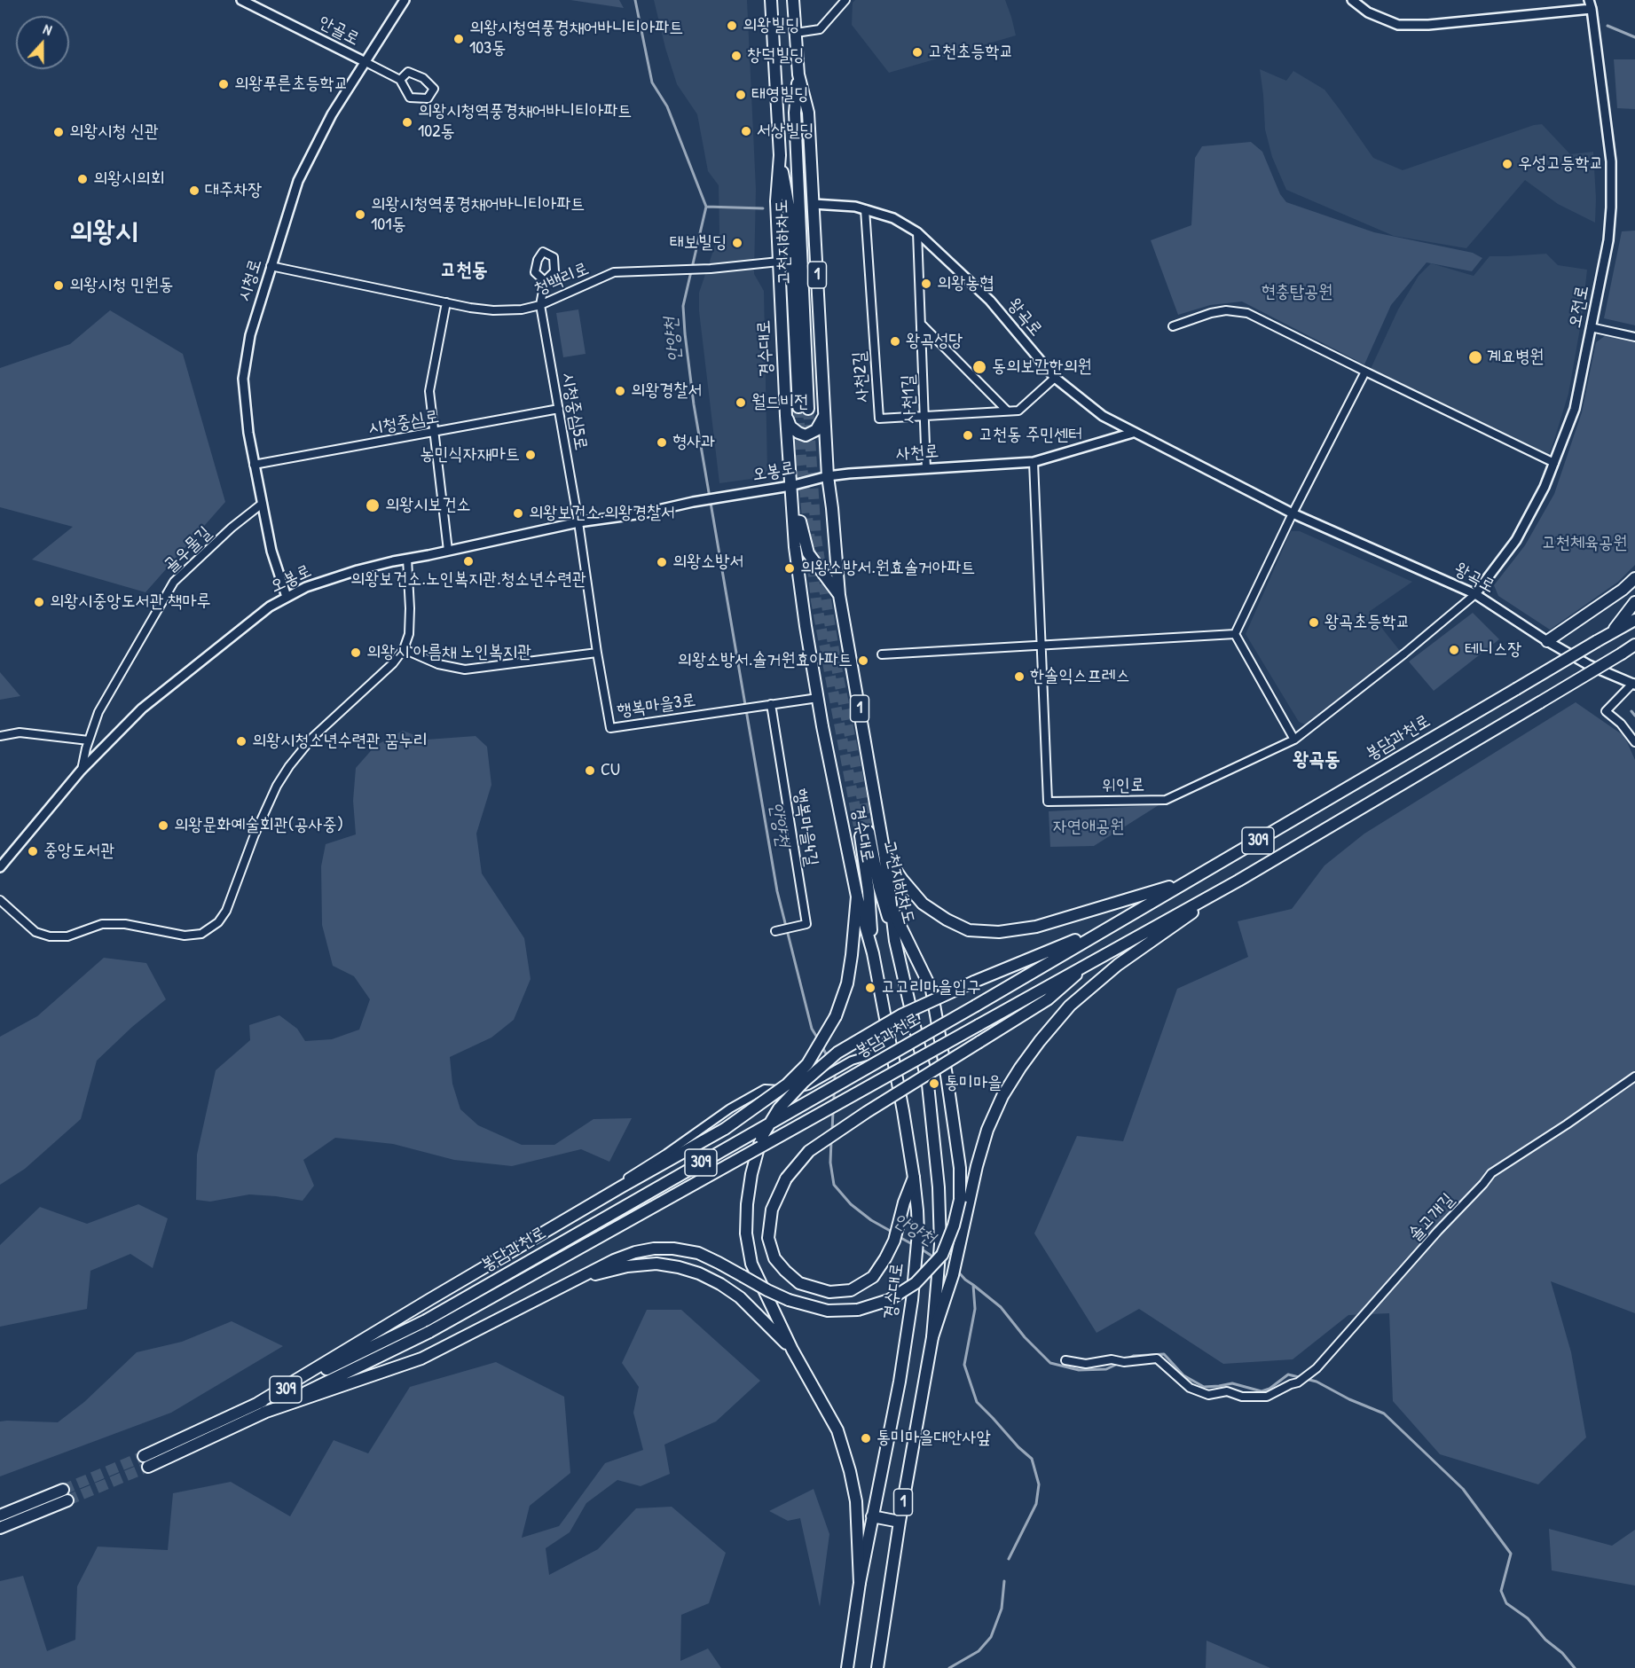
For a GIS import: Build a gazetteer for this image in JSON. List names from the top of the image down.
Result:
{
  "streets": {
    "main road": [
      "고천지하차도",
      "1",
      "경수대로",
      "봉담과천로",
      "309"
    ],
    "street": [
      "안골로",
      "청백리로",
      "시청로",
      "오전로",
      "왕곡로",
      "사천2길",
      "사천1길",
      "시청중심5로",
      "시청중심로",
      "사천로",
      "오봉로",
      "골우물길",
      "행복마을3로",
      "위인로",
      "행복마을4길",
      "솔고개길"
    ]
  },
  "crossings": [
    ["안골로", "시청로"],
    ["고천지하차도", "경수대로"],
    ["청백리로", "시청로"],
    ["청백리로", "경수대로"],
    ["청백리로", "시청중심5로"],
    ["시청로", "시청중심로"],
    ["시청로", "오봉로"],
    ["시청로", "골우물길"],
    ["오전로", "왕곡로"],
    ["오전로", "위인로"],
    ["왕곡로", "경수대로"],
    ["왕곡로", "사천2길"],
    ["왕곡로", "사천1길"],
    ["왕곡로", "사천로"],
    ["왕곡로", "위인로"],
    ["경수대로", "사천로"],
    ["경수대로", "오봉로"],
    ["경수대로", "행복마을3로"],
    ["사천2길", "사천1길"],
    ["사천1길", "사천로"],
    ["시청중심5로", "시청중심로"],
    ["시청중심5로", "오봉로"],
    ["시청중심5로", "행복마을3로"],
    ["사천로", "오봉로"],
    ["사천로", "위인로"],
    ["오봉로", "골우물길"],
    ["오봉로", "행복마을3로"],
    ["행복마을3로", "행복마을4길"]
  ],
  "districts": ["의왕시", "고천동", "왕곡동"],
  "water": ["안양천"],
  "parks": ["현충탑공원", "고천체육공원", "자연애공원"],
  "places": [
    "의왕빌딩",
    "의왕시청역풍경채어바니티아파트 103동",
    "고천초등학교",
    "창덕빌딩",
    "의왕푸른초등학교",
    "태영빌딩",
    "의왕시청역풍경채어바니티아파트 102동",
    "서상빌딩",
    "의왕시청 신관",
    "우성고등학교",
    "의왕시의회",
    "대주차장",
    "의왕시청역풍경채어바니티아파트 101동",
    "태보빌딩",
    "의왕농협",
    "의왕시청 민원동",
    "왕곡성당",
    "계요병원",
    "동의보감한의원",
    "의왕경찰서",
    "월드비전",
    "고천동 주민센터",
    "형사과",
    "농민식자재마트",
    "의왕시보건소",
    "의왕보건소.의왕경찰서",
    "의왕보건소.노인복지관.청소년수련관",
    "의왕소방서",
    "의왕소방서.원효솔거아파트",
    "의왕시중앙도서관 책마루",
    "왕곡초등학교",
    "테니스장",
    "의왕시 아름채 노인복지관",
    "의왕소방서.솔거원효아파트",
    "한솔익스프레스",
    "의왕시청소년수련관 꿈누리",
    "CU",
    "의왕문화예술회관(공사중)",
    "중앙도서관",
    "고고리마을입구",
    "통미마을",
    "통미마을대안사앞"
  ],
  "north": "top"
}
